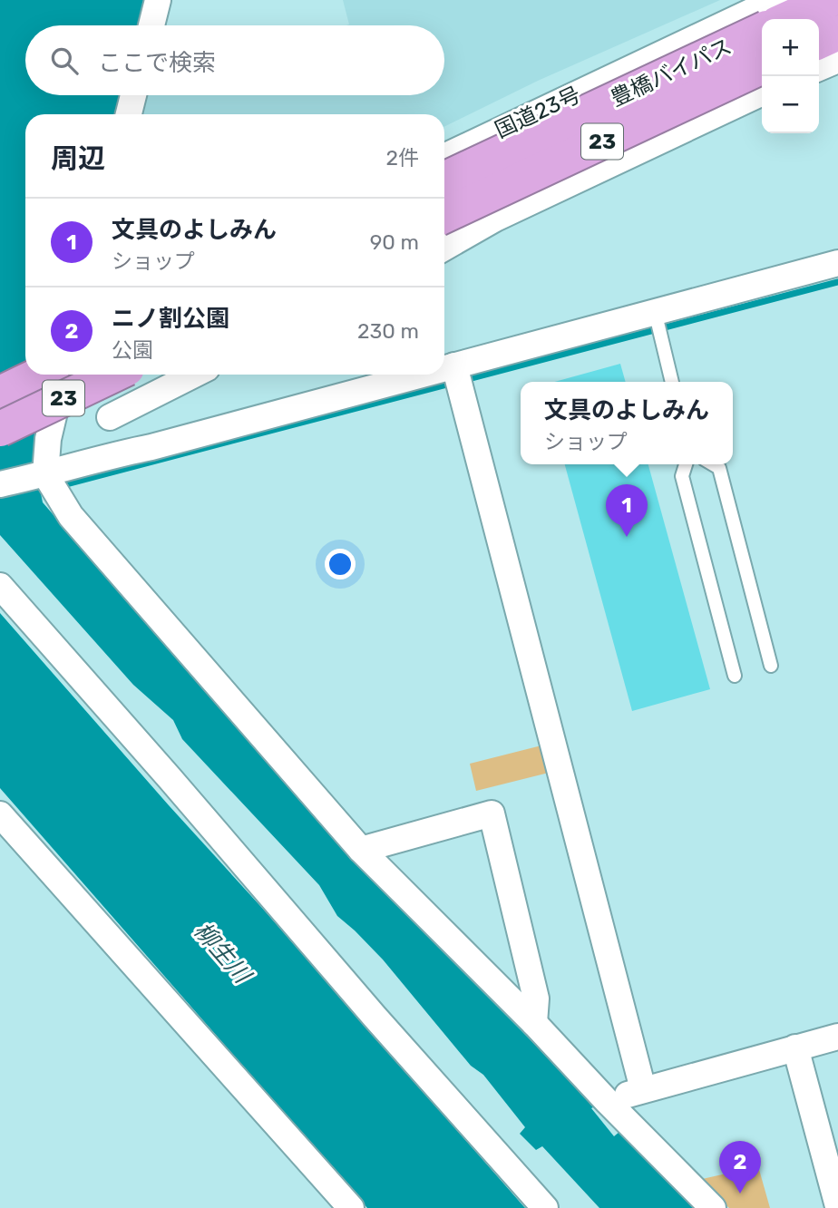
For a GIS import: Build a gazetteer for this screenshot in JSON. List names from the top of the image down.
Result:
{
  "streets": {
    "highway": ["豊橋バイパス", "23"],
    "street": ["国道23号"]
  },
  "water": ["柳生川"],
  "page": {
    "map_buttons": ["+", "−"],
    "search": "ここで検索",
    "heading": ["周辺", "2件"],
    "list": [
      {
        "mark": "1",
        "name": "文具のよしみん",
        "note": "ショップ",
        "value": "90 m"
      },
      {
        "mark": "2",
        "name": "ニノ割公園",
        "note": "公園",
        "value": "230 m"
      }
    ],
    "popup": ["文具のよしみん", "ショップ"],
    "pins": ["1", "2"]
  }
}
